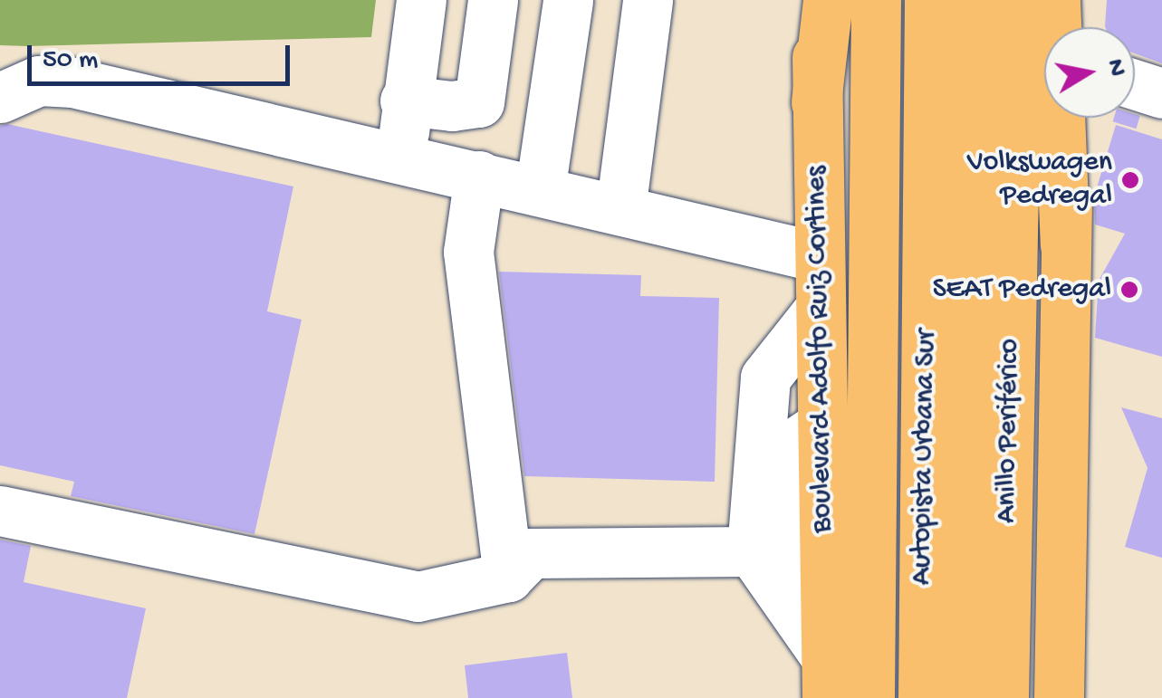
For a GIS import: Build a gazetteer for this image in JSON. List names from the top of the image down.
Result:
{
  "streets": {
    "main road": ["Boulevard Adolfo Ruiz Cortines", "Anillo Periférico", "Autopista Urbana Sur"]
  },
  "places": ["Volkswagen Pedregal", "SEAT Pedregal"],
  "scale_bar": "50 m",
  "north": "right"
}
